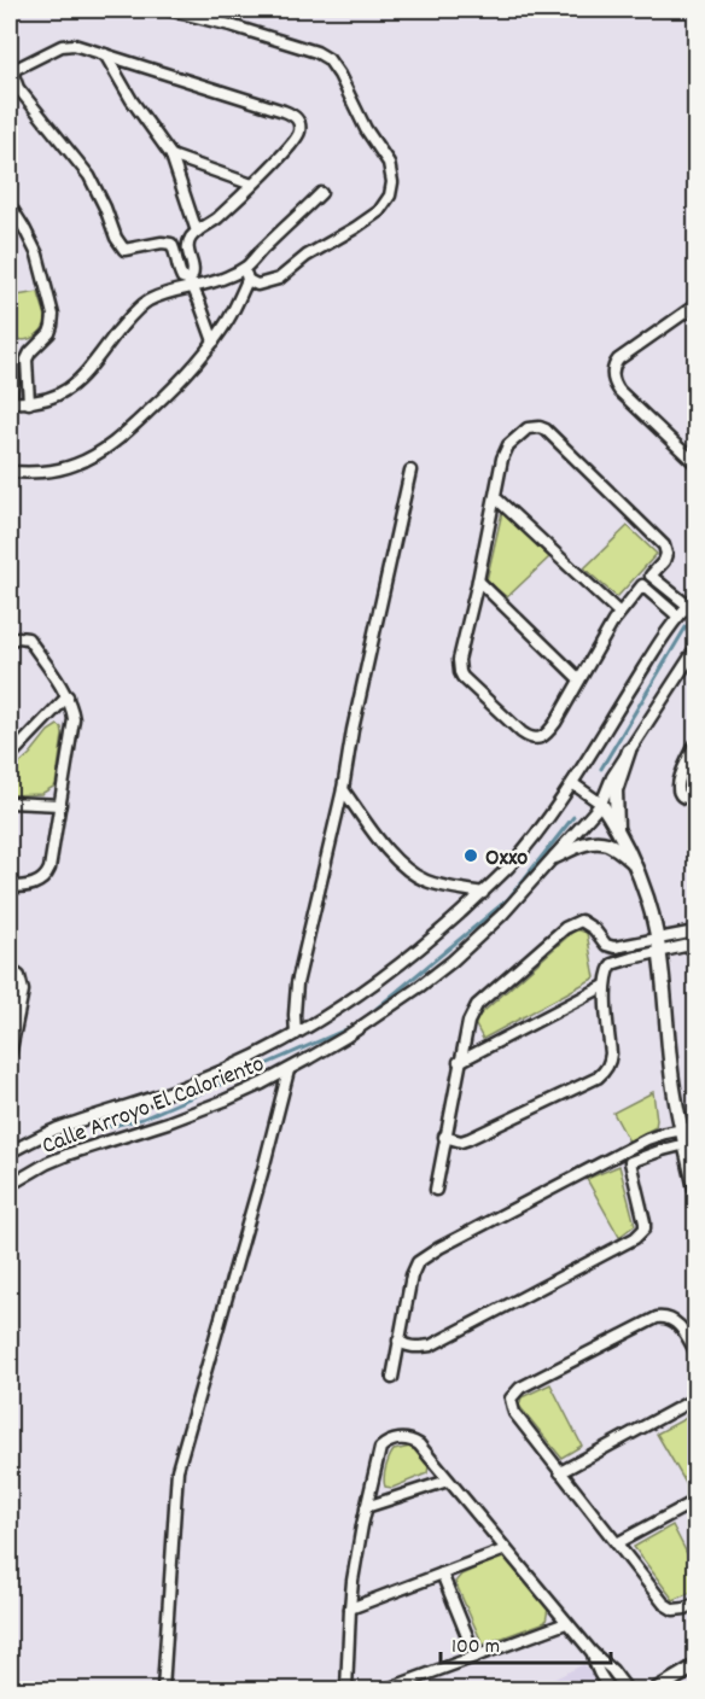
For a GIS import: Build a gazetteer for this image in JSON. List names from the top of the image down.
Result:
{
  "streets": {
    "street": ["Calle Arroyo El Caloriento"]
  },
  "places": ["Oxxo"],
  "scale_bar": "100 m"
}
